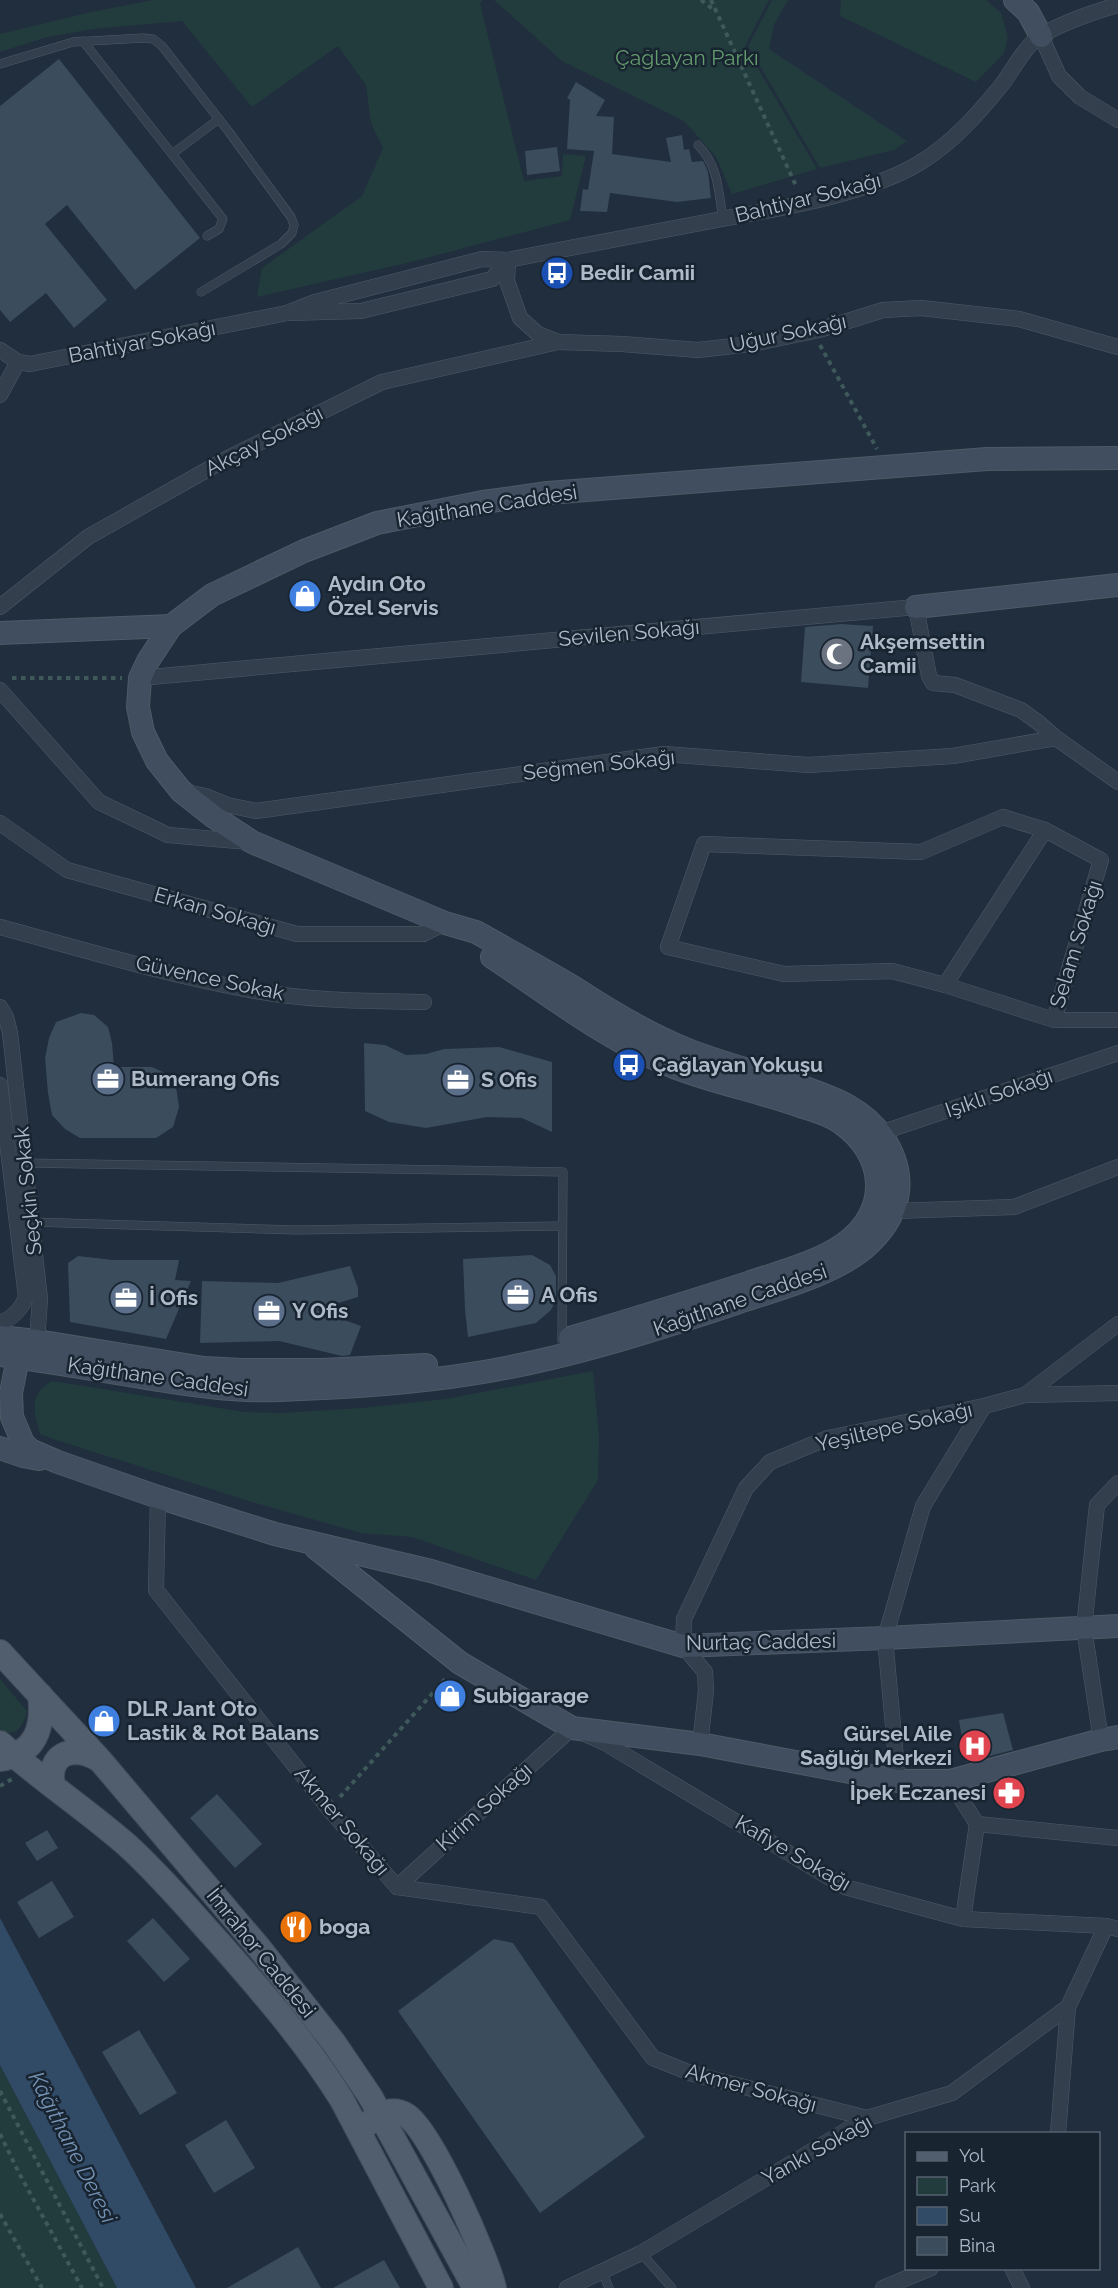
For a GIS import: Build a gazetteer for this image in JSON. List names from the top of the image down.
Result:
{
  "streets": {
    "main road": [
      "Kağıthane Caddesi",
      "Sevilen Sokağı",
      "Nurtaç Caddesi",
      "İmrahor Caddesi"
    ],
    "street": [
      "Bahtiyar Sokağı",
      "Uğur Sokağı",
      "Akçay Sokağı",
      "Seğmen Sokağı",
      "Erkan Sokağı",
      "Selam Sokağı",
      "Güvence Sokak",
      "Işıklı Sokağı",
      "Seçkin Sokak",
      "Yeşiltepe Sokağı",
      "Kirim Sokağı",
      "Akmer Sokağı",
      "Kafiye Sokağı",
      "Yankı Sokağı"
    ]
  },
  "crossings": [
    ["Bahtiyar Sokağı", "Uğur Sokağı"],
    ["Uğur Sokağı", "Akçay Sokağı"],
    ["Kağıthane Caddesi", "Sevilen Sokağı"],
    ["Kağıthane Caddesi", "Seğmen Sokağı"],
    ["Kağıthane Caddesi", "Erkan Sokağı"],
    ["Kağıthane Caddesi", "Işıklı Sokağı"],
    ["Kağıthane Caddesi", "Seçkin Sokak"],
    ["Yeşiltepe Sokağı", "Nurtaç Caddesi"],
    ["Nurtaç Caddesi", "Akmer Sokağı"],
    ["Kirim Sokağı", "Akmer Sokağı"],
    ["Kirim Sokağı", "Kafiye Sokağı"],
    ["Akmer Sokağı", "Yankı Sokağı"],
    ["Kafiye Sokağı", "Yankı Sokağı"]
  ],
  "water": ["Kâğıthane Deresi"],
  "parks": ["Çağlayan Parkı"],
  "places": {
    "bus stop": ["Bedir Camii", "Çağlayan Yokuşu"],
    "shop": ["Aydın Oto Özel Servis", "Subigarage", "DLR Jant Oto Lastik & Rot Balans"],
    "mosque": ["Akşemsettin Camii"],
    "office": [
      "Bumerang Ofis",
      "S Ofis",
      "A Ofis",
      "İ Ofis",
      "Y Ofis"
    ],
    "hospital": ["Gürsel Aile Sağlığı Merkezi"],
    "pharmacy": ["İpek Eczanesi"],
    "restaurant": ["boga"]
  },
  "legend": [
    "Yol",
    "Park",
    "Su",
    "Bina"
  ]
}
